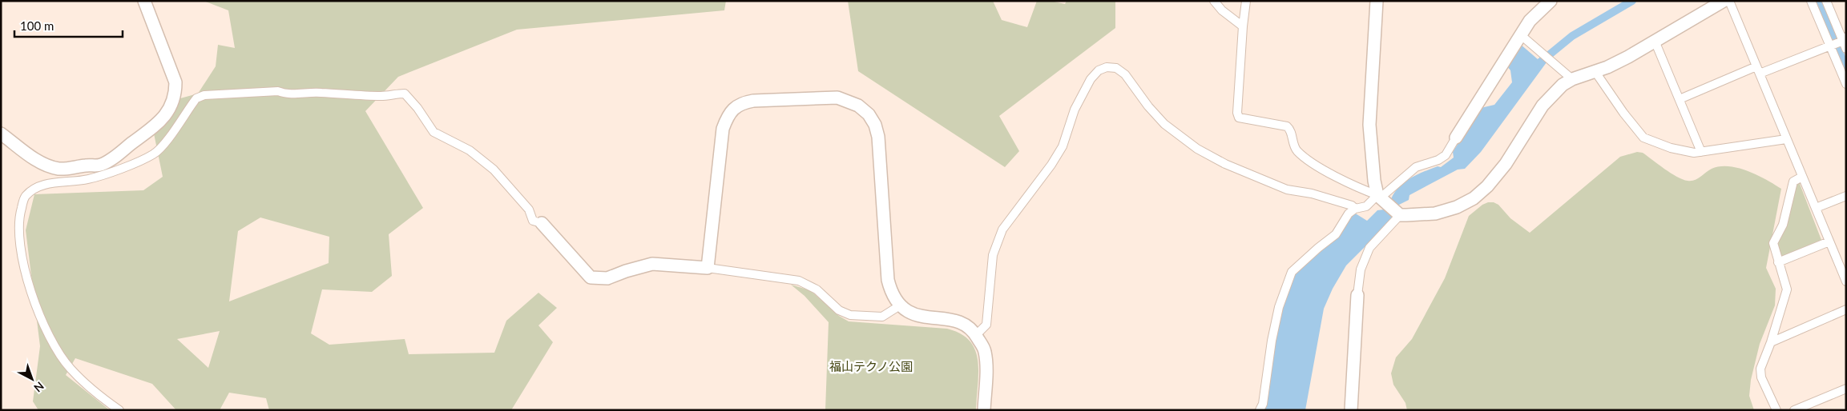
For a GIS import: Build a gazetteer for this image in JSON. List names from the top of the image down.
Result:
{
  "parks": ["福山テクノ公園"],
  "scale_bar": "100 m",
  "north": "bottom right"
}
